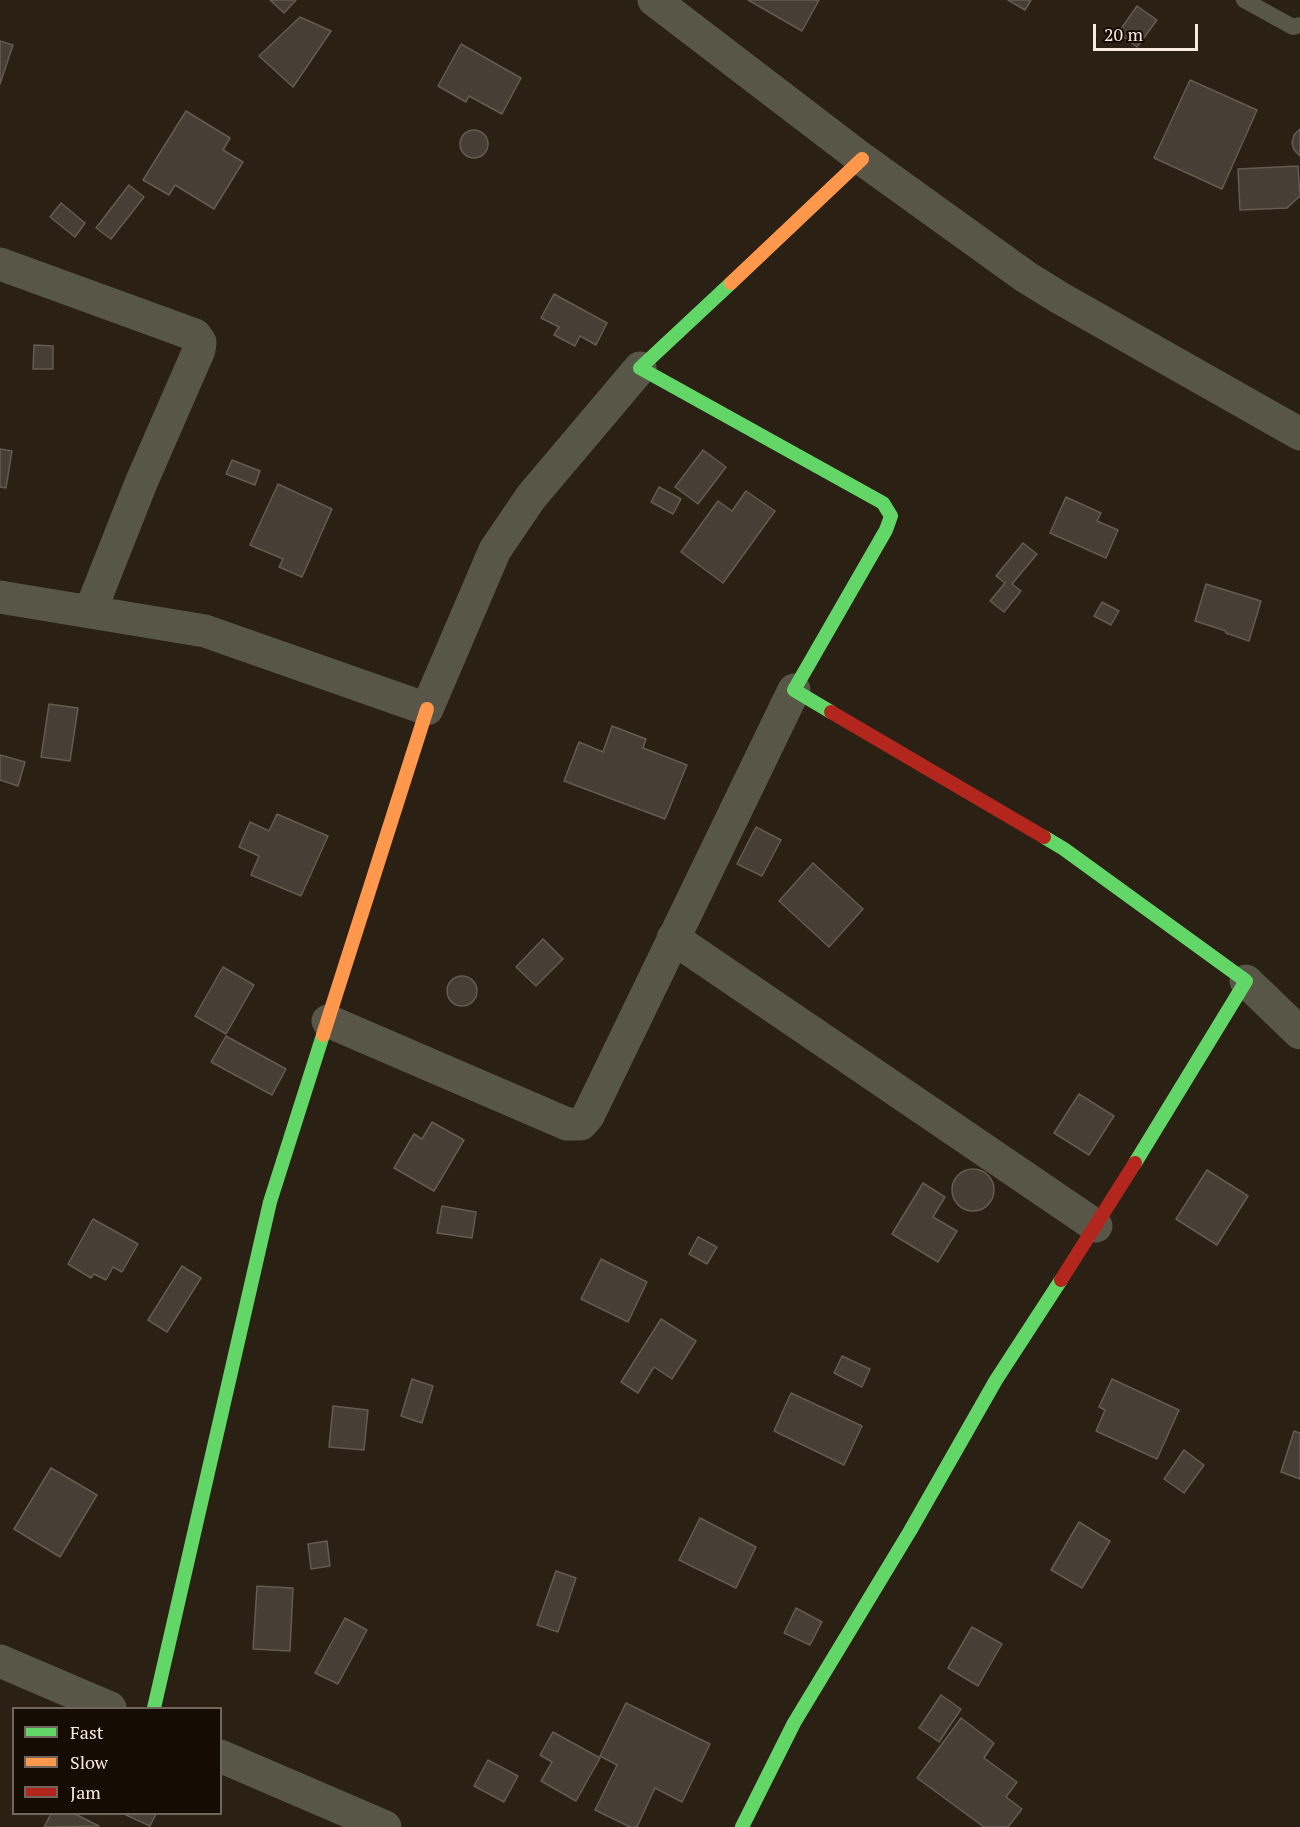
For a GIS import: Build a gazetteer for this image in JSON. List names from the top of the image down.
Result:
{
  "legend": ["Fast", "Slow", "Jam"],
  "scale_bar": "20 m"
}
